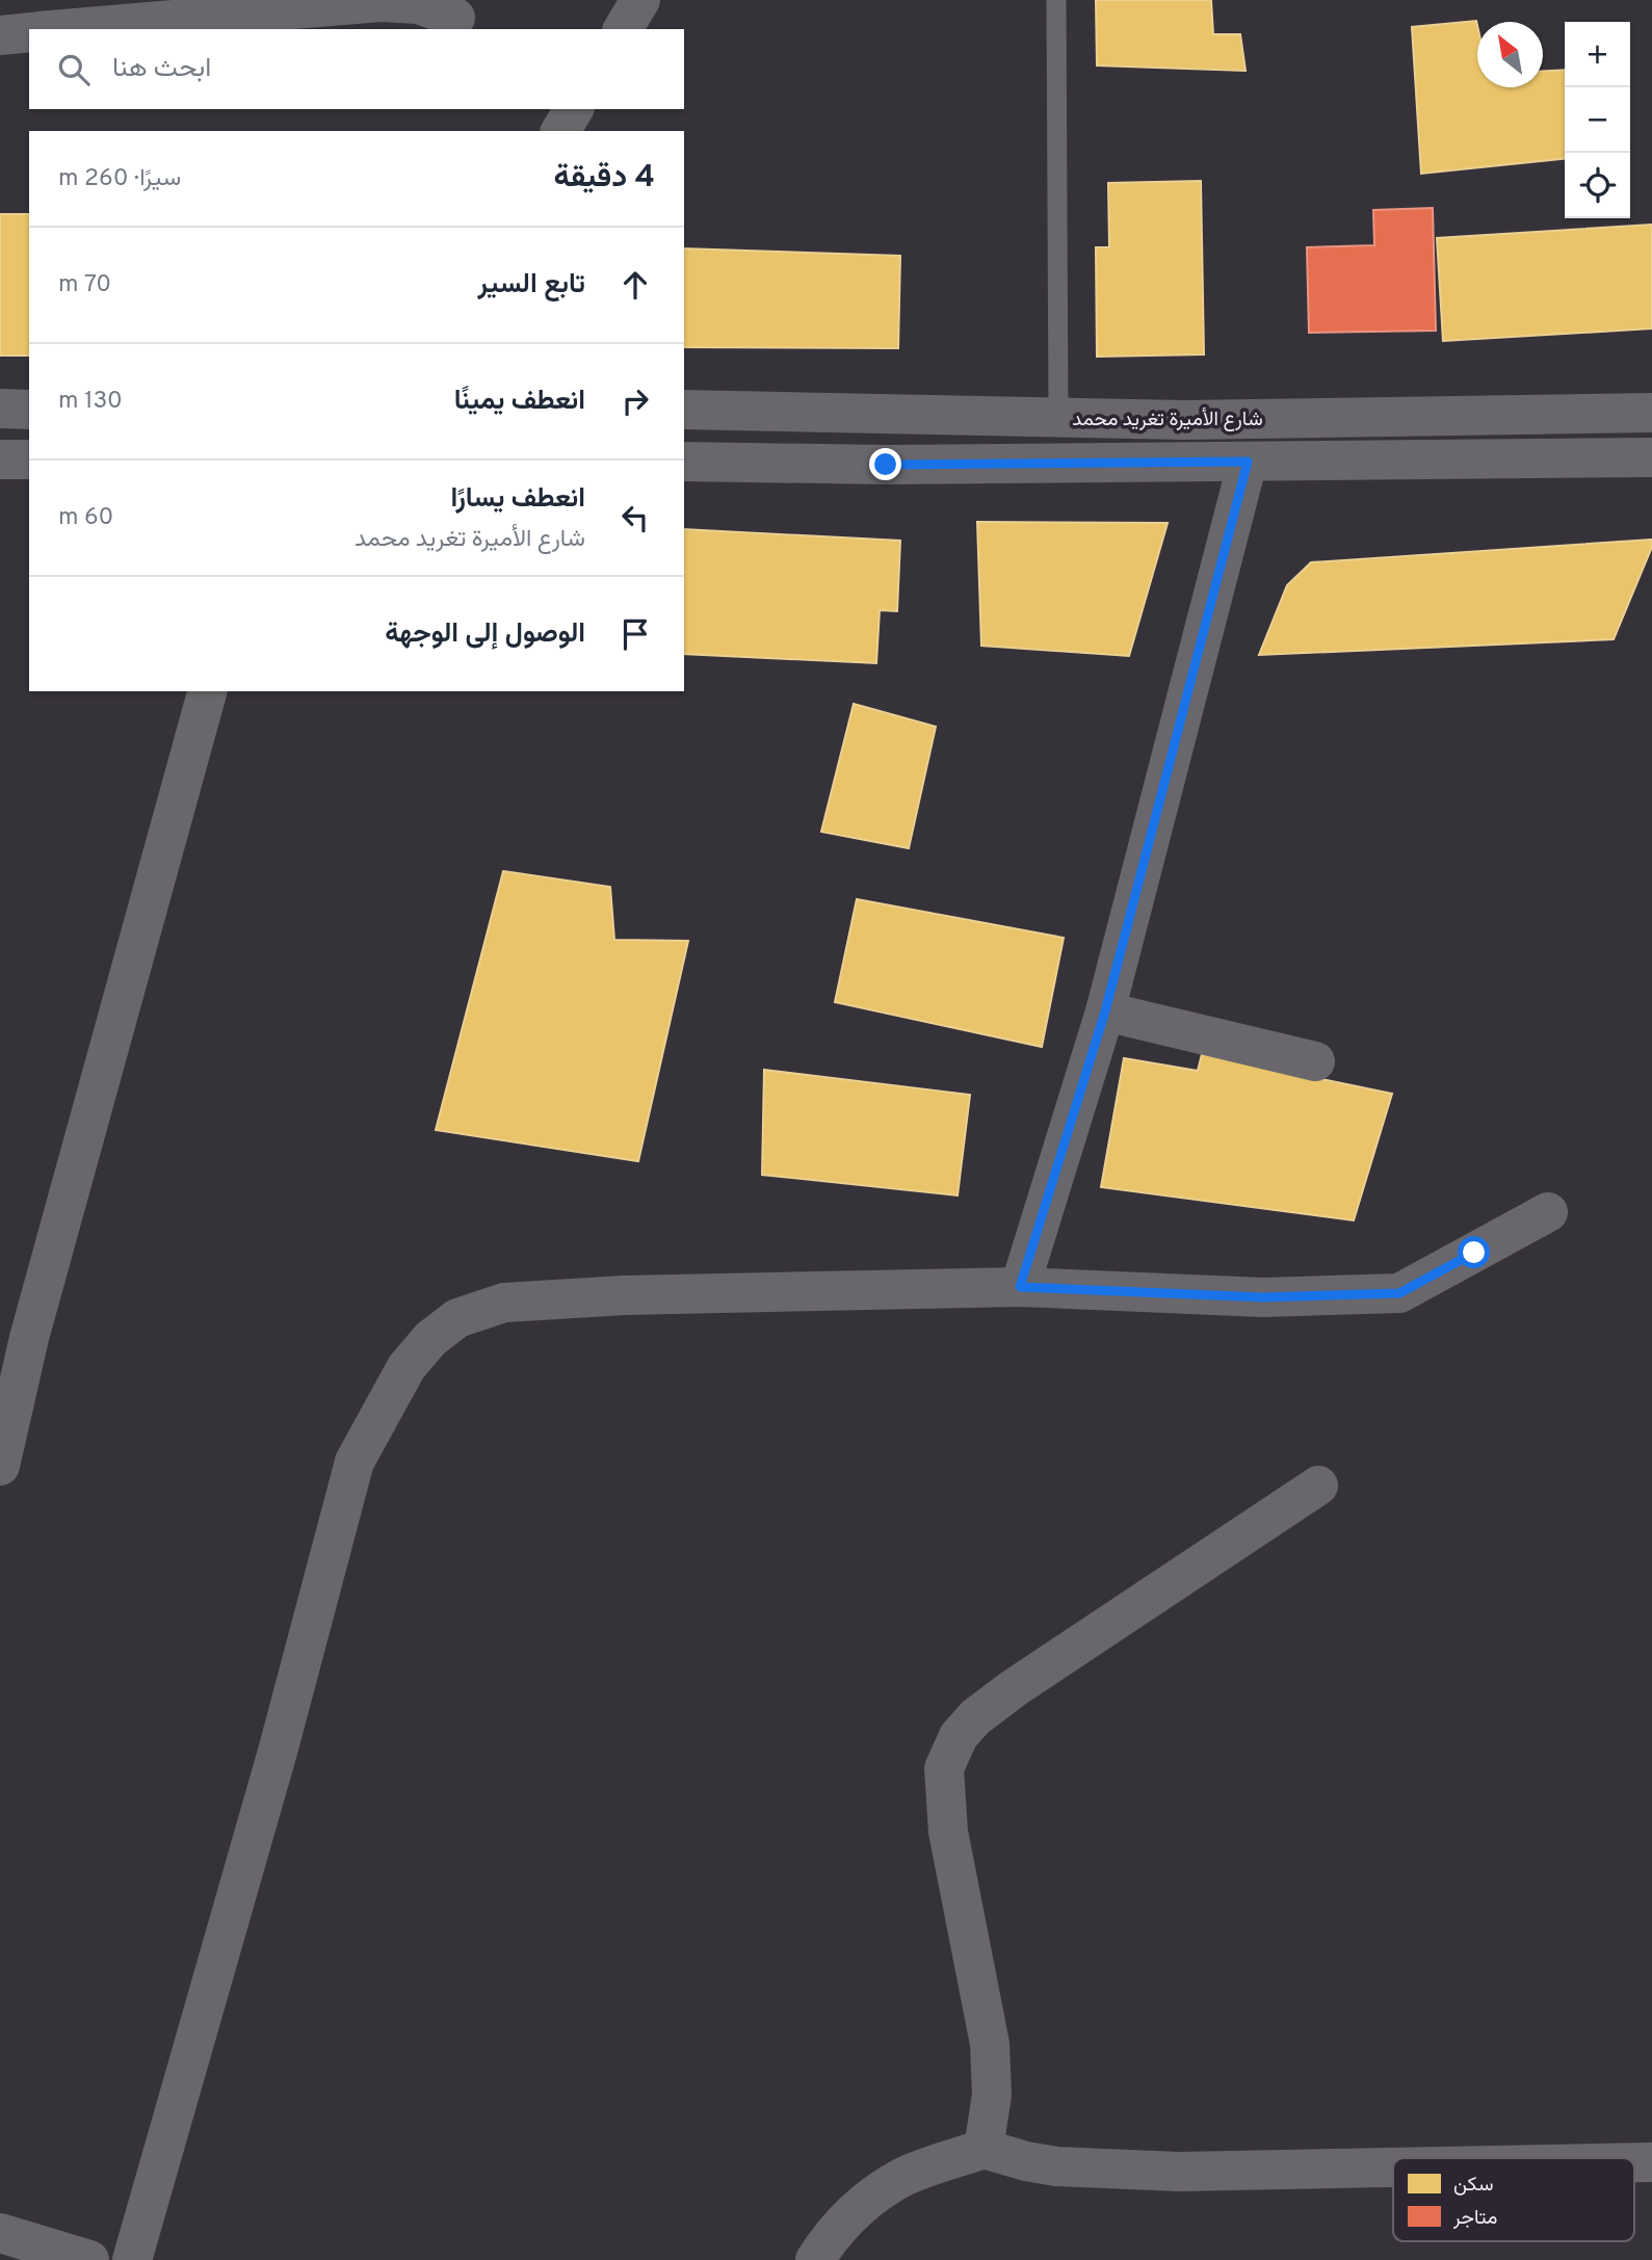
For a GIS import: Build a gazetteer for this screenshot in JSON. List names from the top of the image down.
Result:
{
  "streets": {
    "street": ["شارع الأميرة تغريد محمد"]
  },
  "legend": ["سكن", "متاجر"],
  "north": "top left",
  "page": {
    "map_buttons": ["+", "−"],
    "search": "ابحث هنا",
    "heading": ["4 دقيقة", "سيرًا · 260 m"],
    "list": [
      ["تابع السير", "70 m"],
      ["انعطف يمينًا", "130 m"],
      ["انعطف يسارًا", "شارع الأميرة تغريد محمد", "60 m"],
      "الوصول إلى الوجهة"
    ]
  }
}
